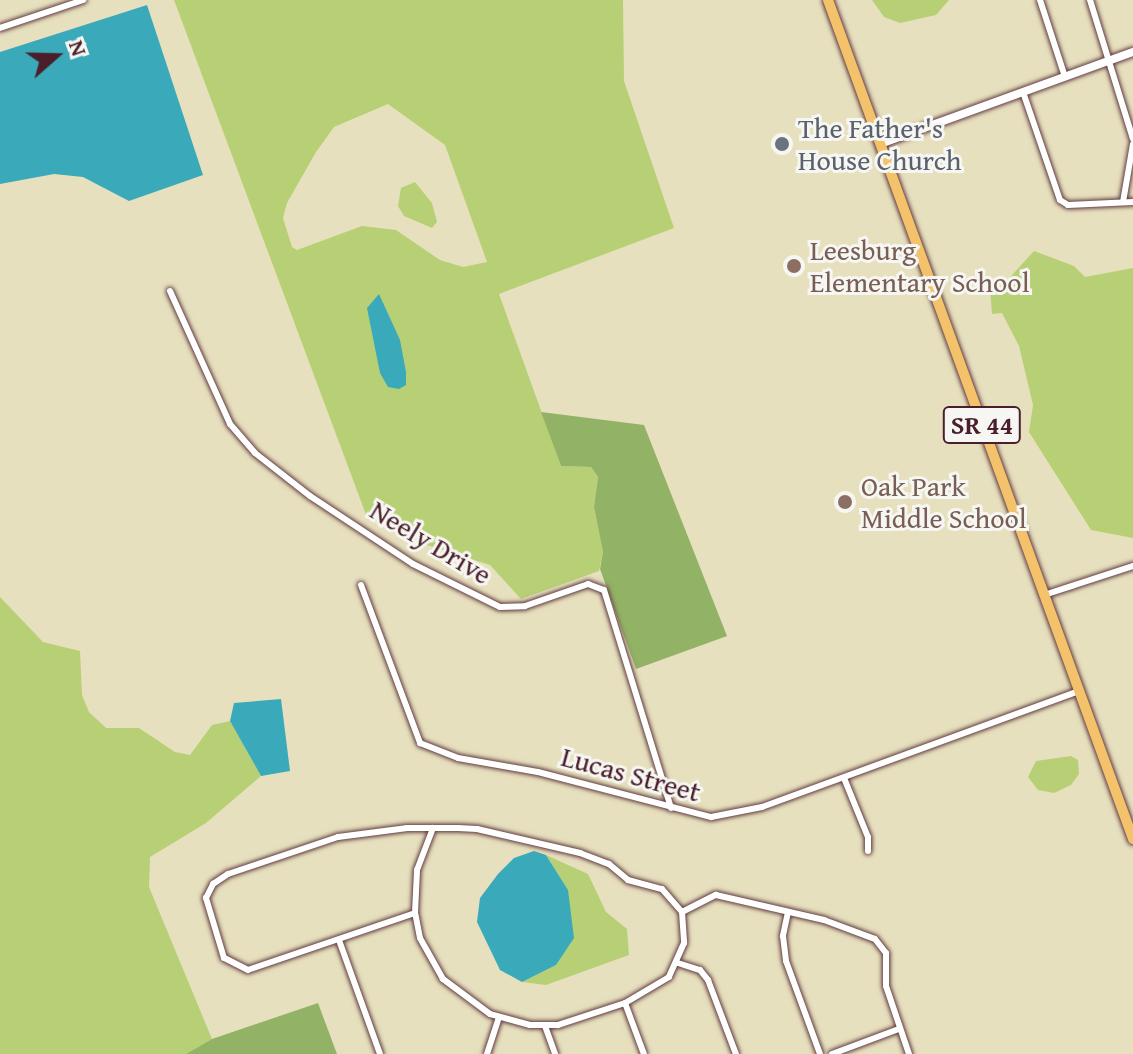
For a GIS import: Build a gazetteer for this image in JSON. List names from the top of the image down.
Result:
{
  "streets": {
    "main road": ["SR 44"],
    "street": ["Neely Drive", "Lucas Street"]
  },
  "crossings": [
    ["SR 44", "Lucas Street"],
    ["Neely Drive", "Lucas Street"]
  ],
  "places": ["The Father's House Church", "Leesburg Elementary School", "Oak Park Middle School"],
  "north": "right"
}
